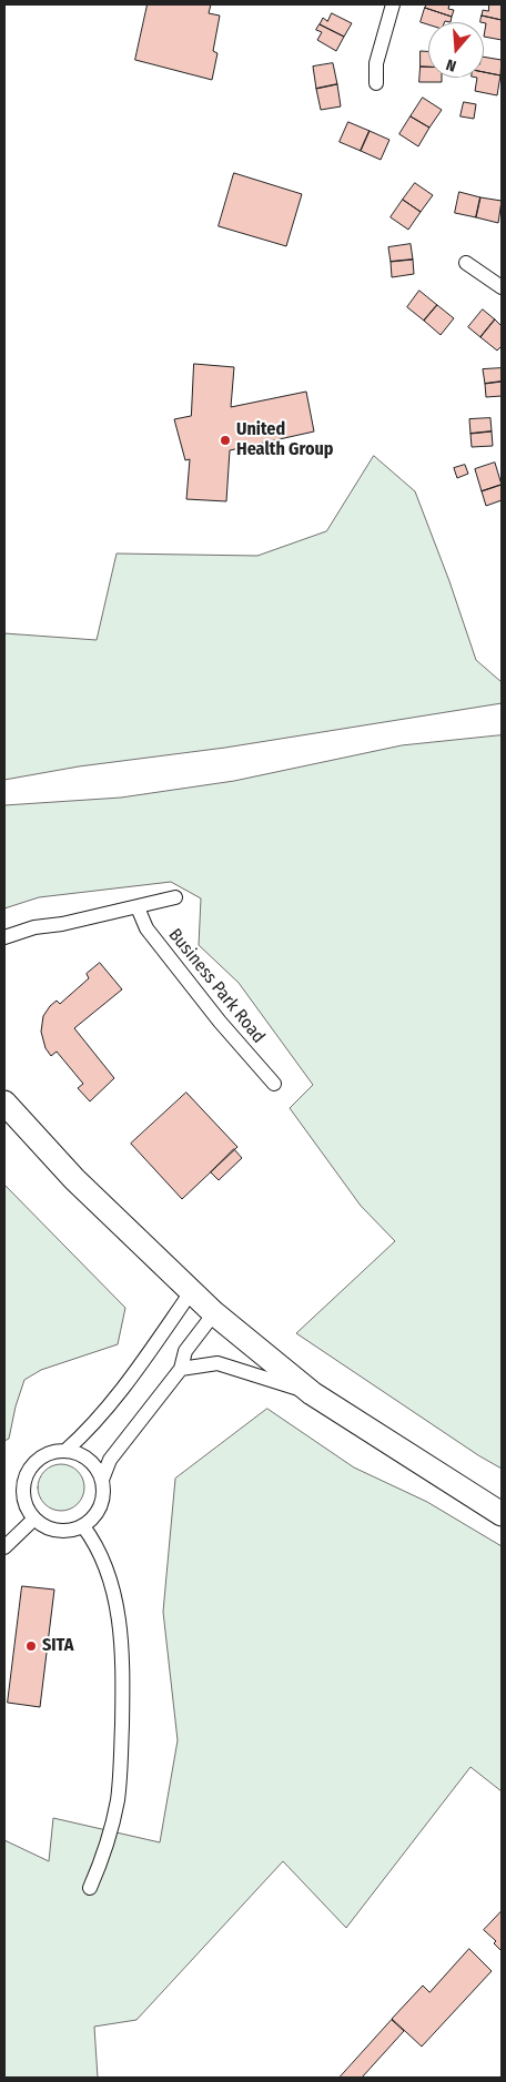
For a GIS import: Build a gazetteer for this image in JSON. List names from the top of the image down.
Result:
{
  "streets": {
    "street": ["Business Park Road"]
  },
  "places": ["United Health Group", "SITA"],
  "north": "bottom"
}
